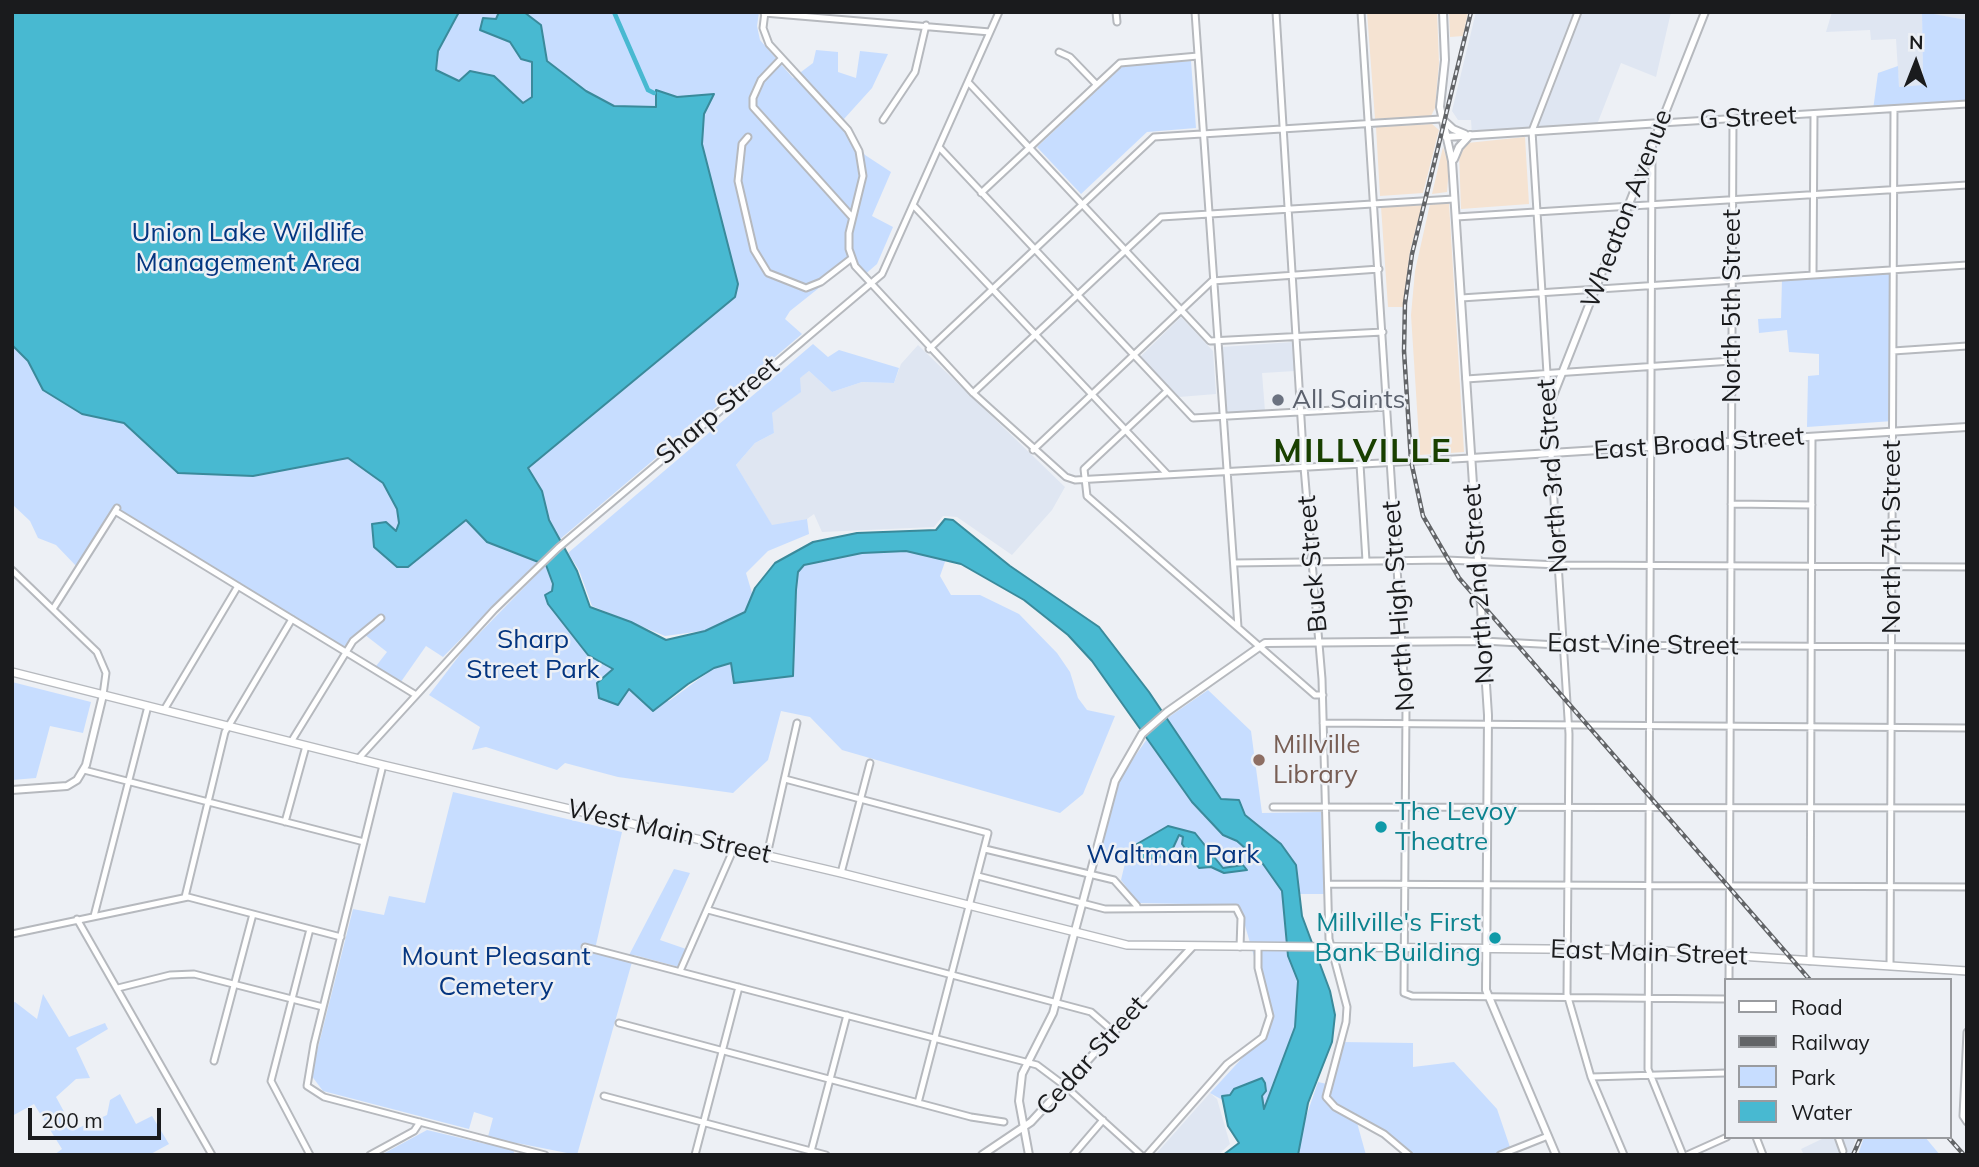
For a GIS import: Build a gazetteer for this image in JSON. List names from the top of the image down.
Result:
{
  "streets": {
    "highway": ["West Main Street", "East Main Street"],
    "main road": [
      "G Street",
      "Wheaton Avenue",
      "East Broad Street",
      "North 3rd Street",
      "North 2nd Street",
      "East Vine Street",
      "Cedar Street"
    ],
    "street": [
      "North 5th Street",
      "Sharp Street",
      "North 7th Street",
      "Buck Street",
      "North High Street"
    ]
  },
  "crossings": [
    ["G Street", "Wheaton Avenue"],
    ["G Street", "North 5th Street"],
    ["G Street", "North 3rd Street"],
    ["G Street", "North 7th Street"],
    ["G Street", "North 2nd Street"],
    ["Wheaton Avenue", "North 3rd Street"],
    ["North 5th Street", "East Broad Street"],
    ["North 5th Street", "East Vine Street"],
    ["North 5th Street", "East Main Street"],
    ["Sharp Street", "West Main Street"],
    ["East Broad Street", "North 3rd Street"],
    ["East Broad Street", "North 7th Street"],
    ["East Broad Street", "Buck Street"],
    ["East Broad Street", "North 2nd Street"],
    ["East Broad Street", "North High Street"],
    ["North 3rd Street", "East Vine Street"],
    ["North 3rd Street", "East Main Street"],
    ["North 7th Street", "East Vine Street"],
    ["North 7th Street", "East Main Street"],
    ["Buck Street", "East Vine Street"],
    ["Buck Street", "West Main Street"],
    ["Buck Street", "East Main Street"],
    ["North 2nd Street", "North High Street"],
    ["North 2nd Street", "East Vine Street"],
    ["North 2nd Street", "East Main Street"],
    ["North High Street", "East Vine Street"],
    ["North High Street", "East Main Street"],
    ["West Main Street", "East Main Street"],
    ["West Main Street", "Cedar Street"]
  ],
  "districts": ["MILLVILLE"],
  "parks": [
    "Union Lake Wildlife Management Area",
    "Sharp Street Park",
    "Waltman Park",
    "Mount Pleasant Cemetery"
  ],
  "places": [
    "All Saints",
    "Millville Library",
    "The Levoy Theatre",
    "Millville's First Bank Building"
  ],
  "legend": [
    "Road",
    "Railway",
    "Park",
    "Water"
  ],
  "scale_bar": "200 m",
  "north": "top"
}
